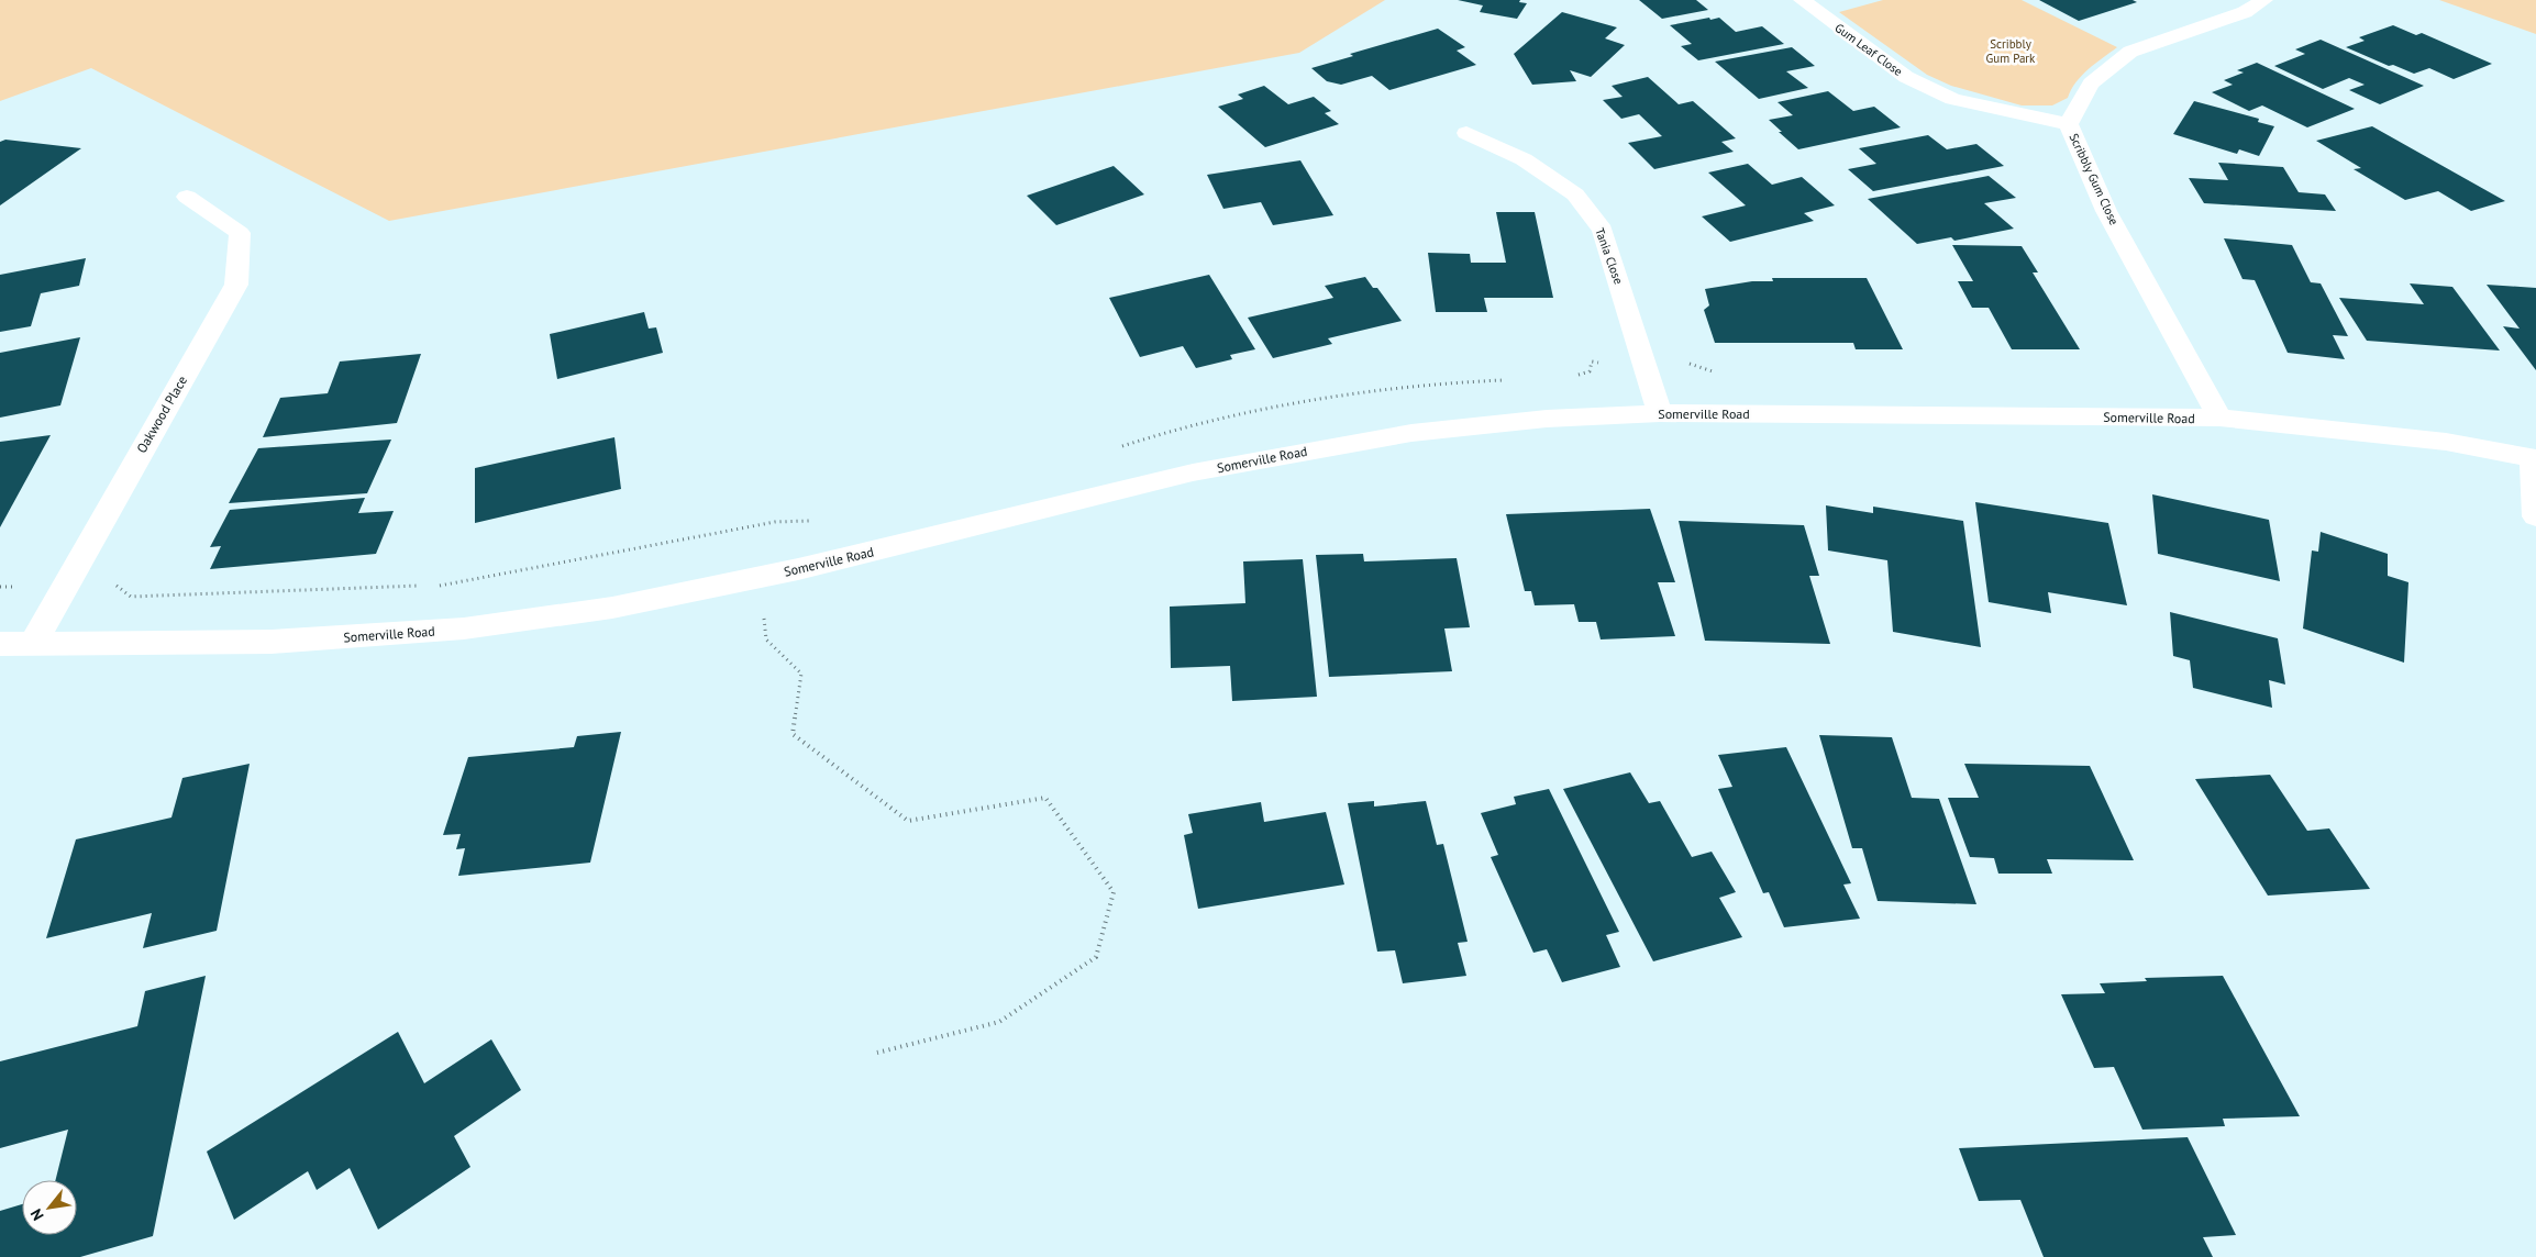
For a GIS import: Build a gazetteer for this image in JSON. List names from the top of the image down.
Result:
{
  "streets": {
    "street": [
      "Gum Leaf Close",
      "Scribbly Gum Close",
      "Tania Close",
      "Somerville Road",
      "Oakwood Place"
    ]
  },
  "crossings": [
    ["Gum Leaf Close", "Scribbly Gum Close"],
    ["Scribbly Gum Close", "Somerville Road"],
    ["Tania Close", "Somerville Road"],
    ["Somerville Road", "Oakwood Place"]
  ],
  "parks": ["Scribbly Gum Park"],
  "north": "bottom left"
}
